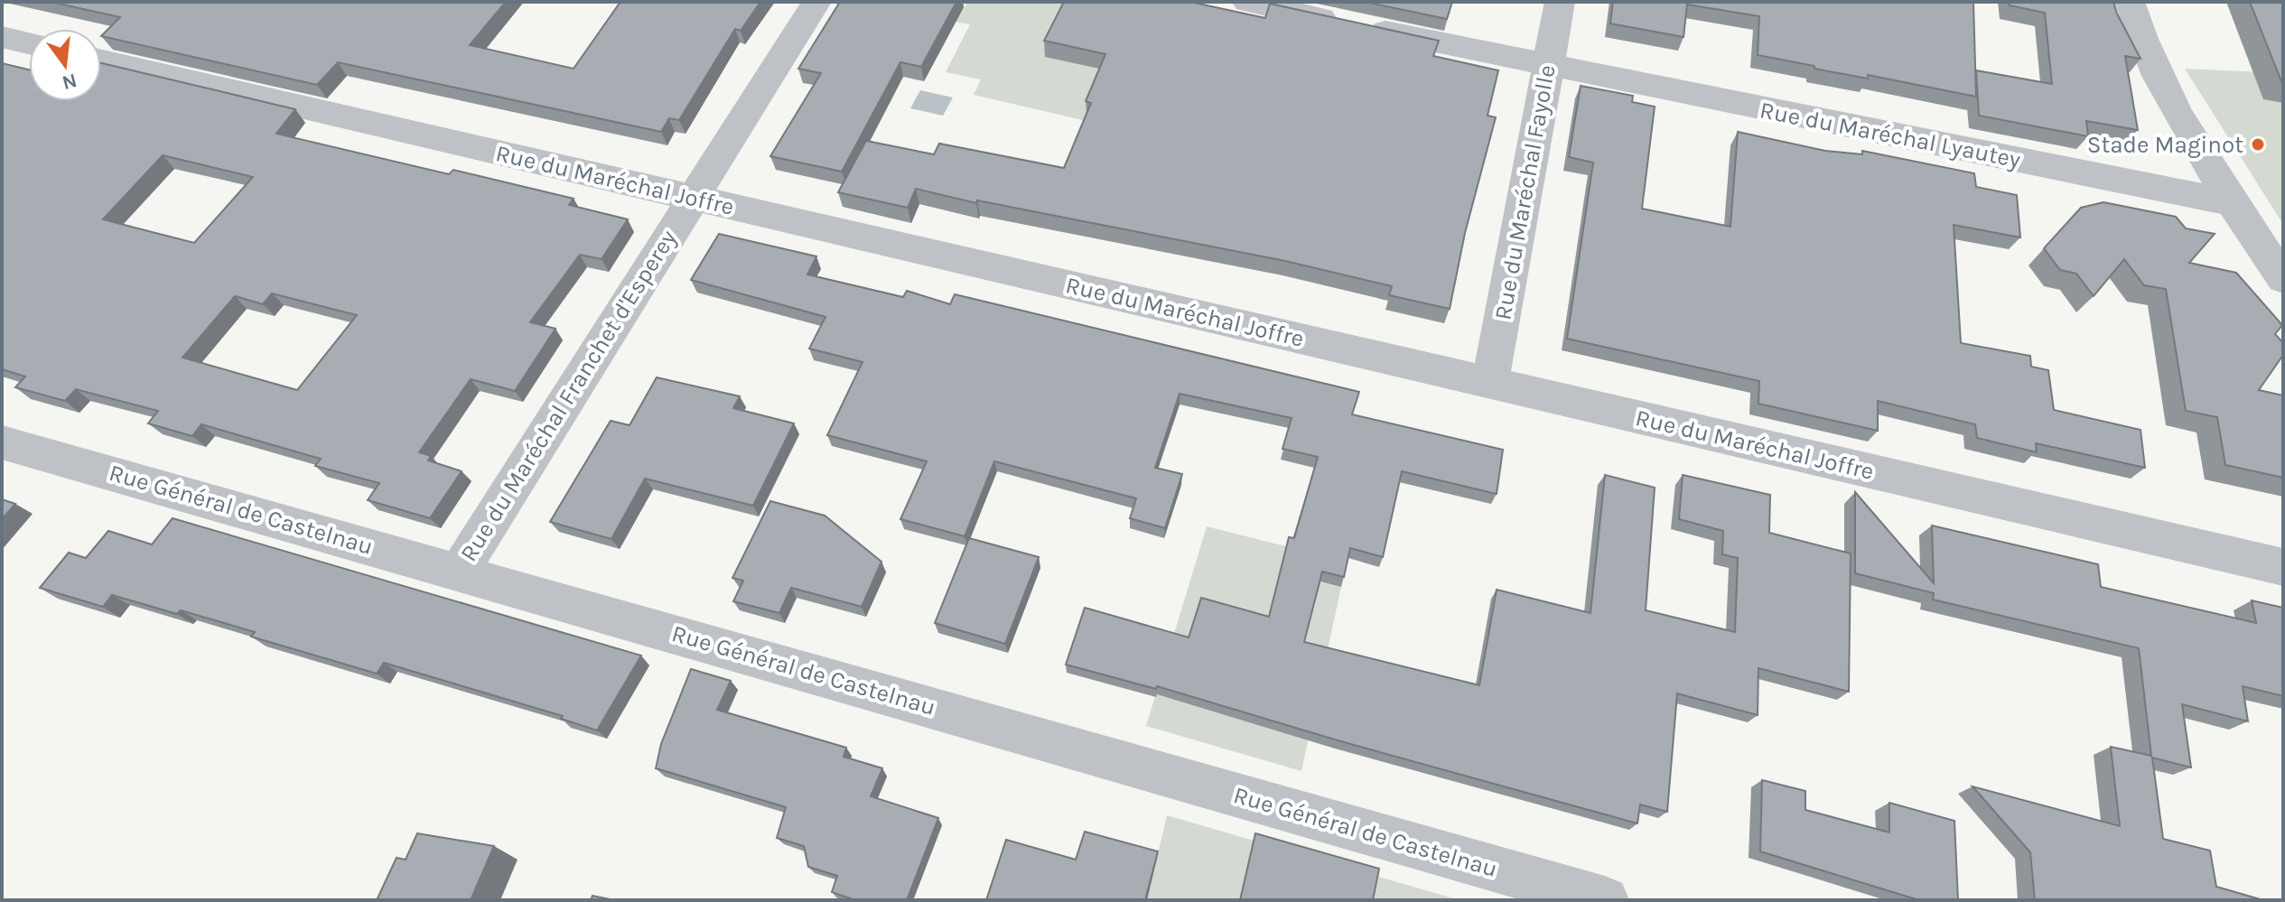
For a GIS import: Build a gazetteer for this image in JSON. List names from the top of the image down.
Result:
{
  "streets": {
    "street": [
      "Rue du Maréchal Lyautey",
      "Rue du Maréchal Joffre",
      "Rue du Maréchal Fayolle",
      "Rue du Maréchal Franchet d'Esperey",
      "Rue Général de Castelnau"
    ]
  },
  "crossings": [
    ["Rue du Maréchal Lyautey", "Rue du Maréchal Fayolle"],
    ["Rue du Maréchal Joffre", "Rue du Maréchal Fayolle"],
    ["Rue du Maréchal Joffre", "Rue du Maréchal Franchet d'Esperey"],
    ["Rue du Maréchal Franchet d'Esperey", "Rue Général de Castelnau"]
  ],
  "places": ["Stade Maginot"],
  "north": "bottom"
}
